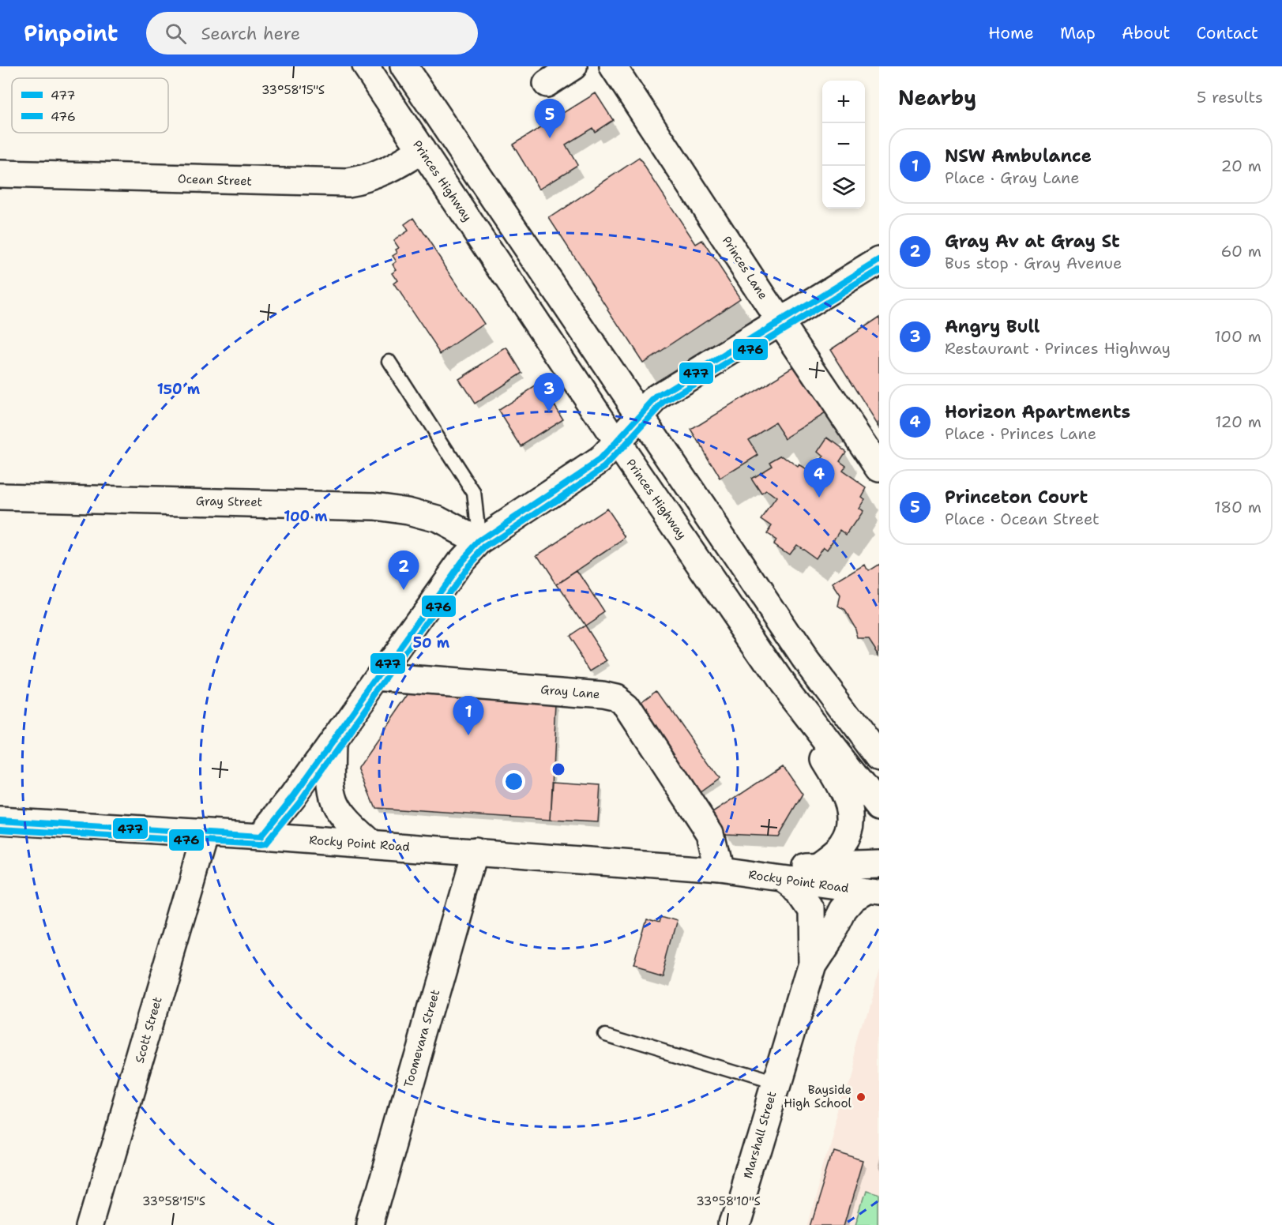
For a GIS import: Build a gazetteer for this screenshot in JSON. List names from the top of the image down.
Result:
{
  "streets": {
    "main road": [
      "Ocean Street",
      "Princes Highway",
      "Princes Lane",
      "Gray Street",
      "Gray Lane",
      "Rocky Point Road",
      "Scott Street",
      "Toomevara Street",
      "Marshall Street"
    ]
  },
  "crossings": [
    ["Ocean Street", "Princes Highway"],
    ["Gray Lane", "Rocky Point Road"],
    ["Rocky Point Road", "Scott Street"],
    ["Rocky Point Road", "Toomevara Street"],
    ["Rocky Point Road", "Marshall Street"]
  ],
  "places": ["Bayside High School"],
  "lines": ["transit line 477", "transit line 476"],
  "legend": ["477", "476"],
  "page": {
    "header": "Pinpoint",
    "search": "Search here",
    "nav": [
      "Home",
      "Map",
      "About",
      "Contact"
    ],
    "heading": ["Nearby", "5 results"],
    "map_buttons": ["+", "−"],
    "pins": [
      "5",
      "3",
      "4",
      "2",
      "1"
    ],
    "list": [
      {
        "mark": "1",
        "name": "NSW Ambulance",
        "note": "Place · Gray Lane",
        "value": "20 m"
      },
      {
        "mark": "2",
        "name": "Gray Av at Gray St",
        "note": "Bus stop · Gray Avenue",
        "value": "60 m"
      },
      {
        "mark": "3",
        "name": "Angry Bull",
        "note": "Restaurant · Princes Highway",
        "value": "100 m"
      },
      {
        "mark": "4",
        "name": "Horizon Apartments",
        "note": "Place · Princes Lane",
        "value": "120 m"
      },
      {
        "mark": "5",
        "name": "Princeton Court",
        "note": "Place · Ocean Street",
        "value": "180 m"
      }
    ]
  },
  "coordinates": ["33°58'15\"S", "33°58'10\"S"],
  "rings": ["150 m", "100 m", "50 m"]
}
